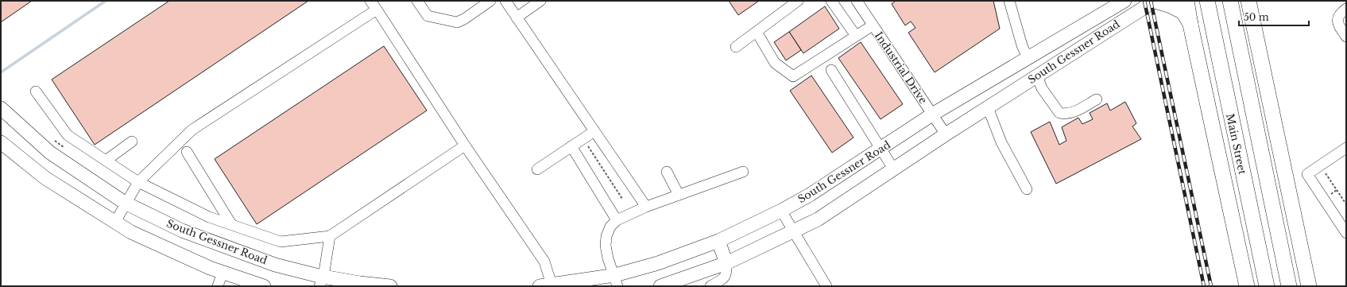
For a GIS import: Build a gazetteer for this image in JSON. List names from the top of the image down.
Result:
{
  "streets": {
    "highway": ["Main Street"],
    "main road": ["South Gessner Road"],
    "street": ["Industrial Drive"]
  },
  "crossings": [
    ["South Gessner Road", "Industrial Drive"]
  ],
  "scale_bar": "50 m"
}
